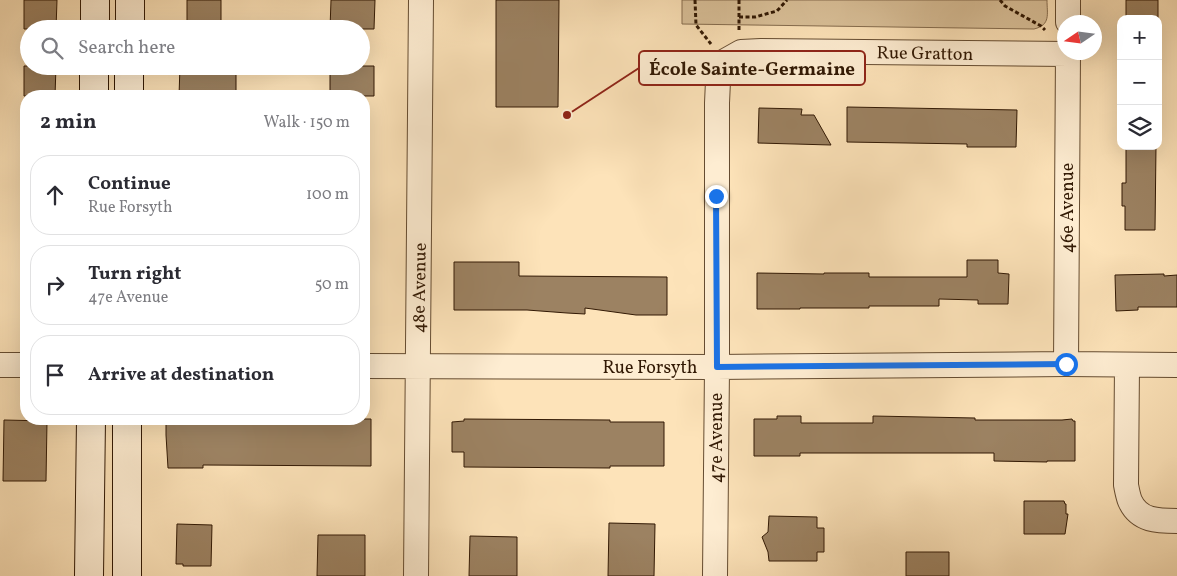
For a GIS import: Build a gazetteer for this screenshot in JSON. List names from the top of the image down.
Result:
{
  "streets": {
    "street": [
      "Rue Gratton",
      "46e Avenue",
      "48e Avenue",
      "Rue Forsyth",
      "47e Avenue"
    ]
  },
  "crossings": [
    ["Rue Gratton", "47e Avenue"],
    ["46e Avenue", "Rue Forsyth"],
    ["48e Avenue", "Rue Forsyth"],
    ["Rue Forsyth", "47e Avenue"]
  ],
  "places": ["École Sainte-Germaine"],
  "north": "left",
  "page": {
    "map_buttons": ["+", "−"],
    "search": "Search here",
    "heading": ["2 min", "Walk · 150 m"],
    "list": [
      ["Continue", "Rue Forsyth", "100 m"],
      ["Turn right", "47e Avenue", "50 m"],
      "Arrive at destination"
    ]
  }
}
